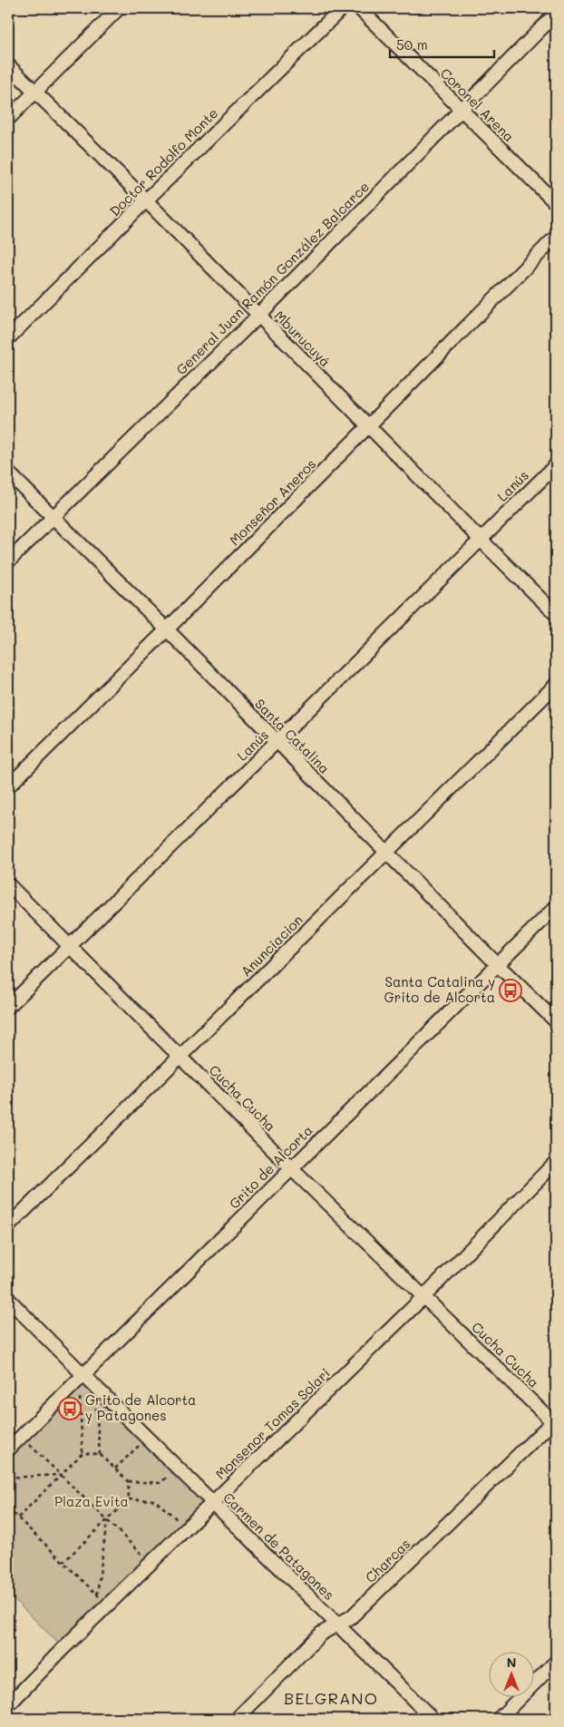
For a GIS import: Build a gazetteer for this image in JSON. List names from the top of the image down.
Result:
{
  "streets": {
    "street": [
      "Coronel Arena",
      "Doctor Rodolfo Monte",
      "General Juan Ramón González Balcarce",
      "Mburucuyá",
      "Lanús",
      "Monseñor Aneros",
      "Santa Catalina",
      "Anunciacion",
      "Cucha Cucha",
      "Grito de Alcorta",
      "Monsenor Tomas Solari",
      "Carmen de Patagones",
      "Charcas"
    ]
  },
  "crossings": [
    ["Coronel Arena", "General Juan Ramón González Balcarce"],
    ["Doctor Rodolfo Monte", "Mburucuyá"],
    ["General Juan Ramón González Balcarce", "Mburucuyá"],
    ["General Juan Ramón González Balcarce", "Santa Catalina"],
    ["Mburucuyá", "Lanús"],
    ["Mburucuyá", "Monseñor Aneros"],
    ["Lanús", "Santa Catalina"],
    ["Lanús", "Cucha Cucha"],
    ["Monseñor Aneros", "Santa Catalina"],
    ["Santa Catalina", "Anunciacion"],
    ["Santa Catalina", "Grito de Alcorta"],
    ["Anunciacion", "Cucha Cucha"],
    ["Cucha Cucha", "Grito de Alcorta"],
    ["Cucha Cucha", "Monsenor Tomas Solari"],
    ["Cucha Cucha", "Charcas"],
    ["Grito de Alcorta", "Carmen de Patagones"],
    ["Monsenor Tomas Solari", "Carmen de Patagones"],
    ["Carmen de Patagones", "Charcas"]
  ],
  "districts": ["BELGRANO"],
  "parks": ["Plaza Evita"],
  "places": {
    "bus stop": ["Santa Catalina y Grito de Alcorta", "Grito de Alcorta y Patagones"]
  },
  "scale_bar": "50 m",
  "north": "top"
}
